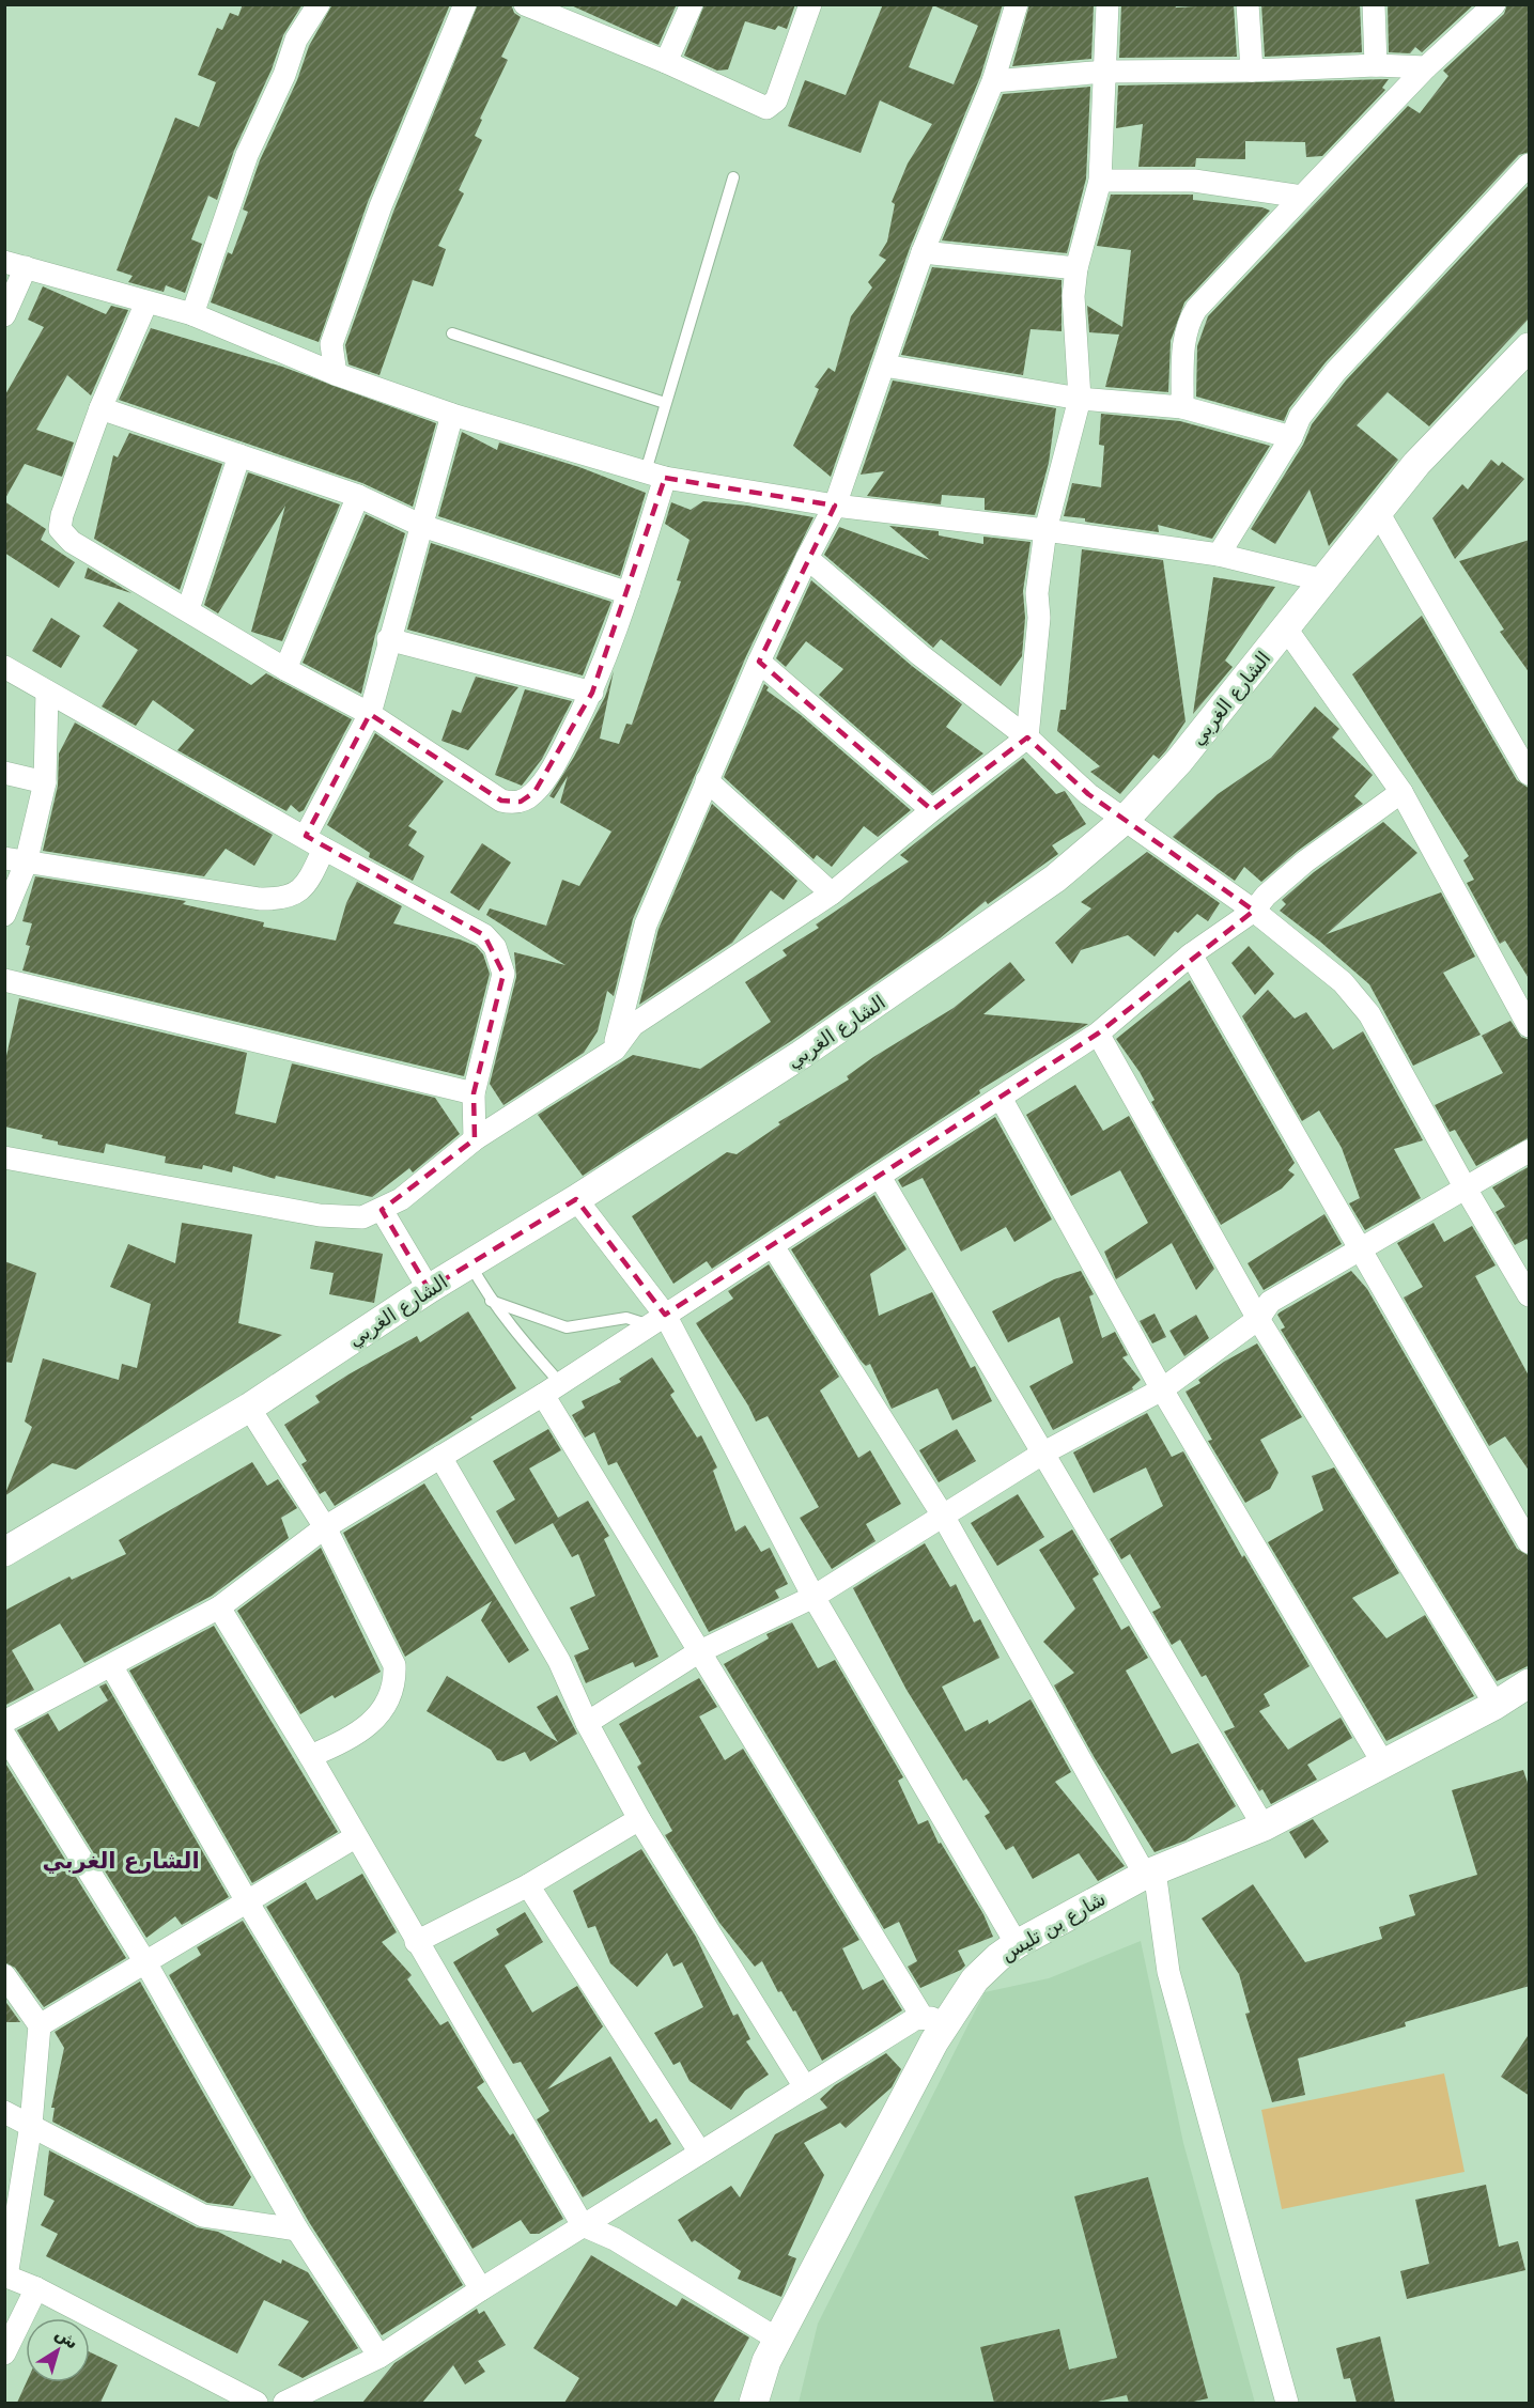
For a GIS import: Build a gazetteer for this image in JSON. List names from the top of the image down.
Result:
{
  "streets": {
    "street": ["الشارع الغربي", "شارع بن تليس"]
  },
  "districts": ["الشارع الغربي"],
  "north": "top right"
}
